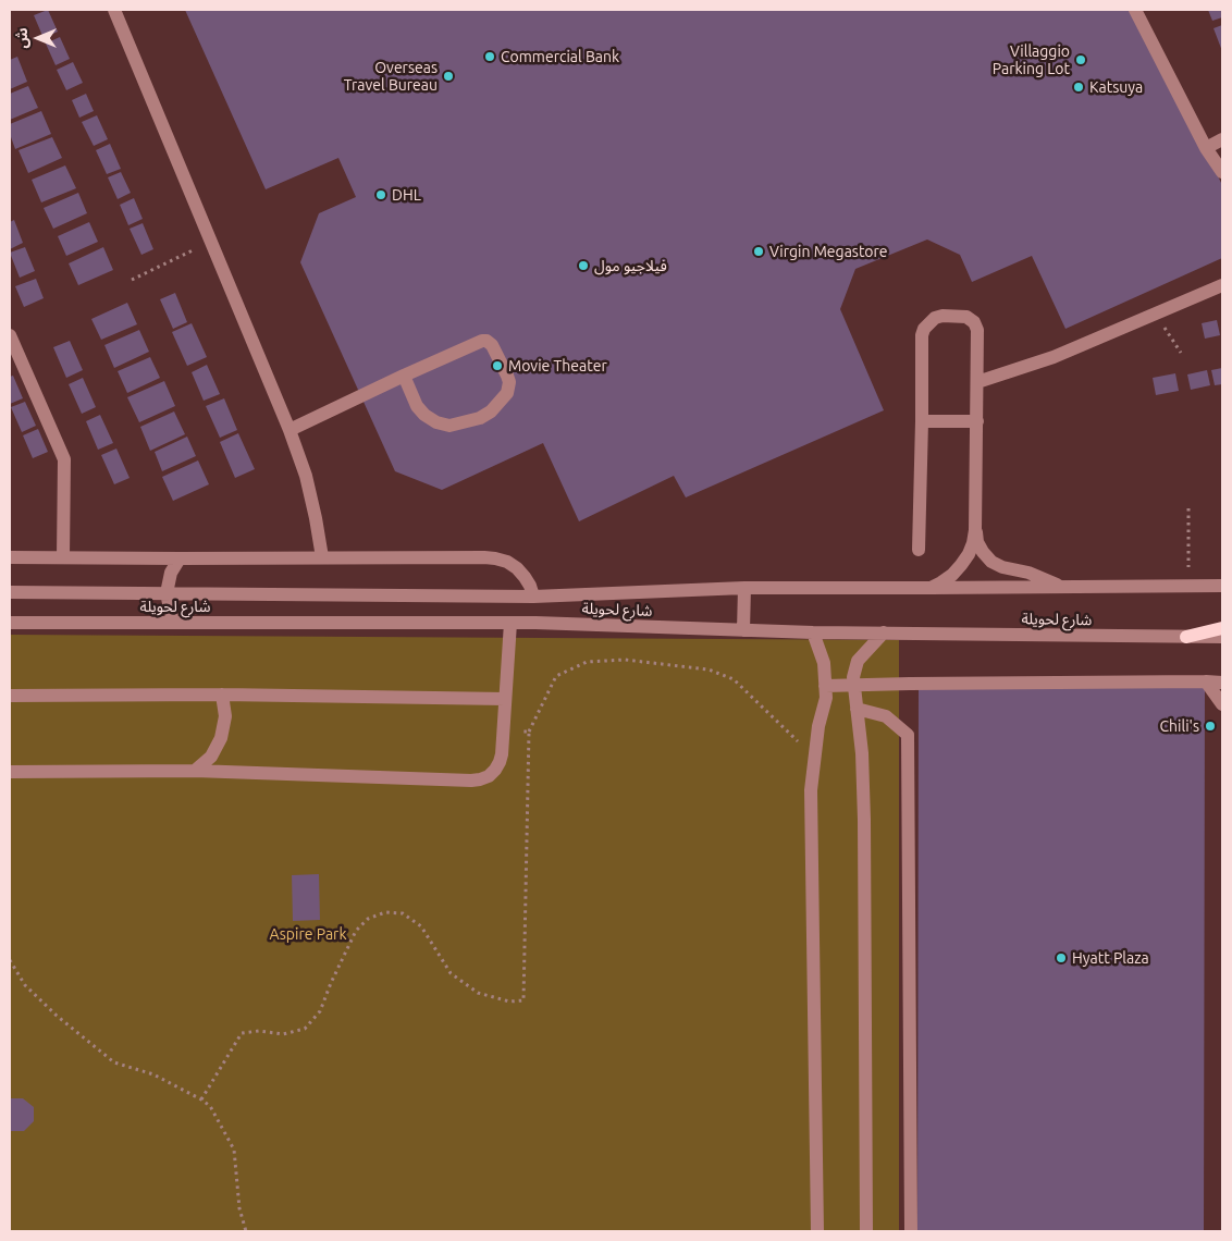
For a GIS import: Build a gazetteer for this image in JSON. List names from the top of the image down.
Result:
{
  "streets": {
    "street": ["شارع لحويلة"]
  },
  "parks": ["Aspire Park"],
  "places": [
    "Commercial Bank",
    "Villaggio Parking Lot",
    "Overseas Travel Bureau",
    "Katsuya",
    "DHL",
    "Virgin Megastore",
    "فيلاجيو مول",
    "Movie Theater",
    "Chili's",
    "Hyatt Plaza"
  ],
  "north": "left"
}
